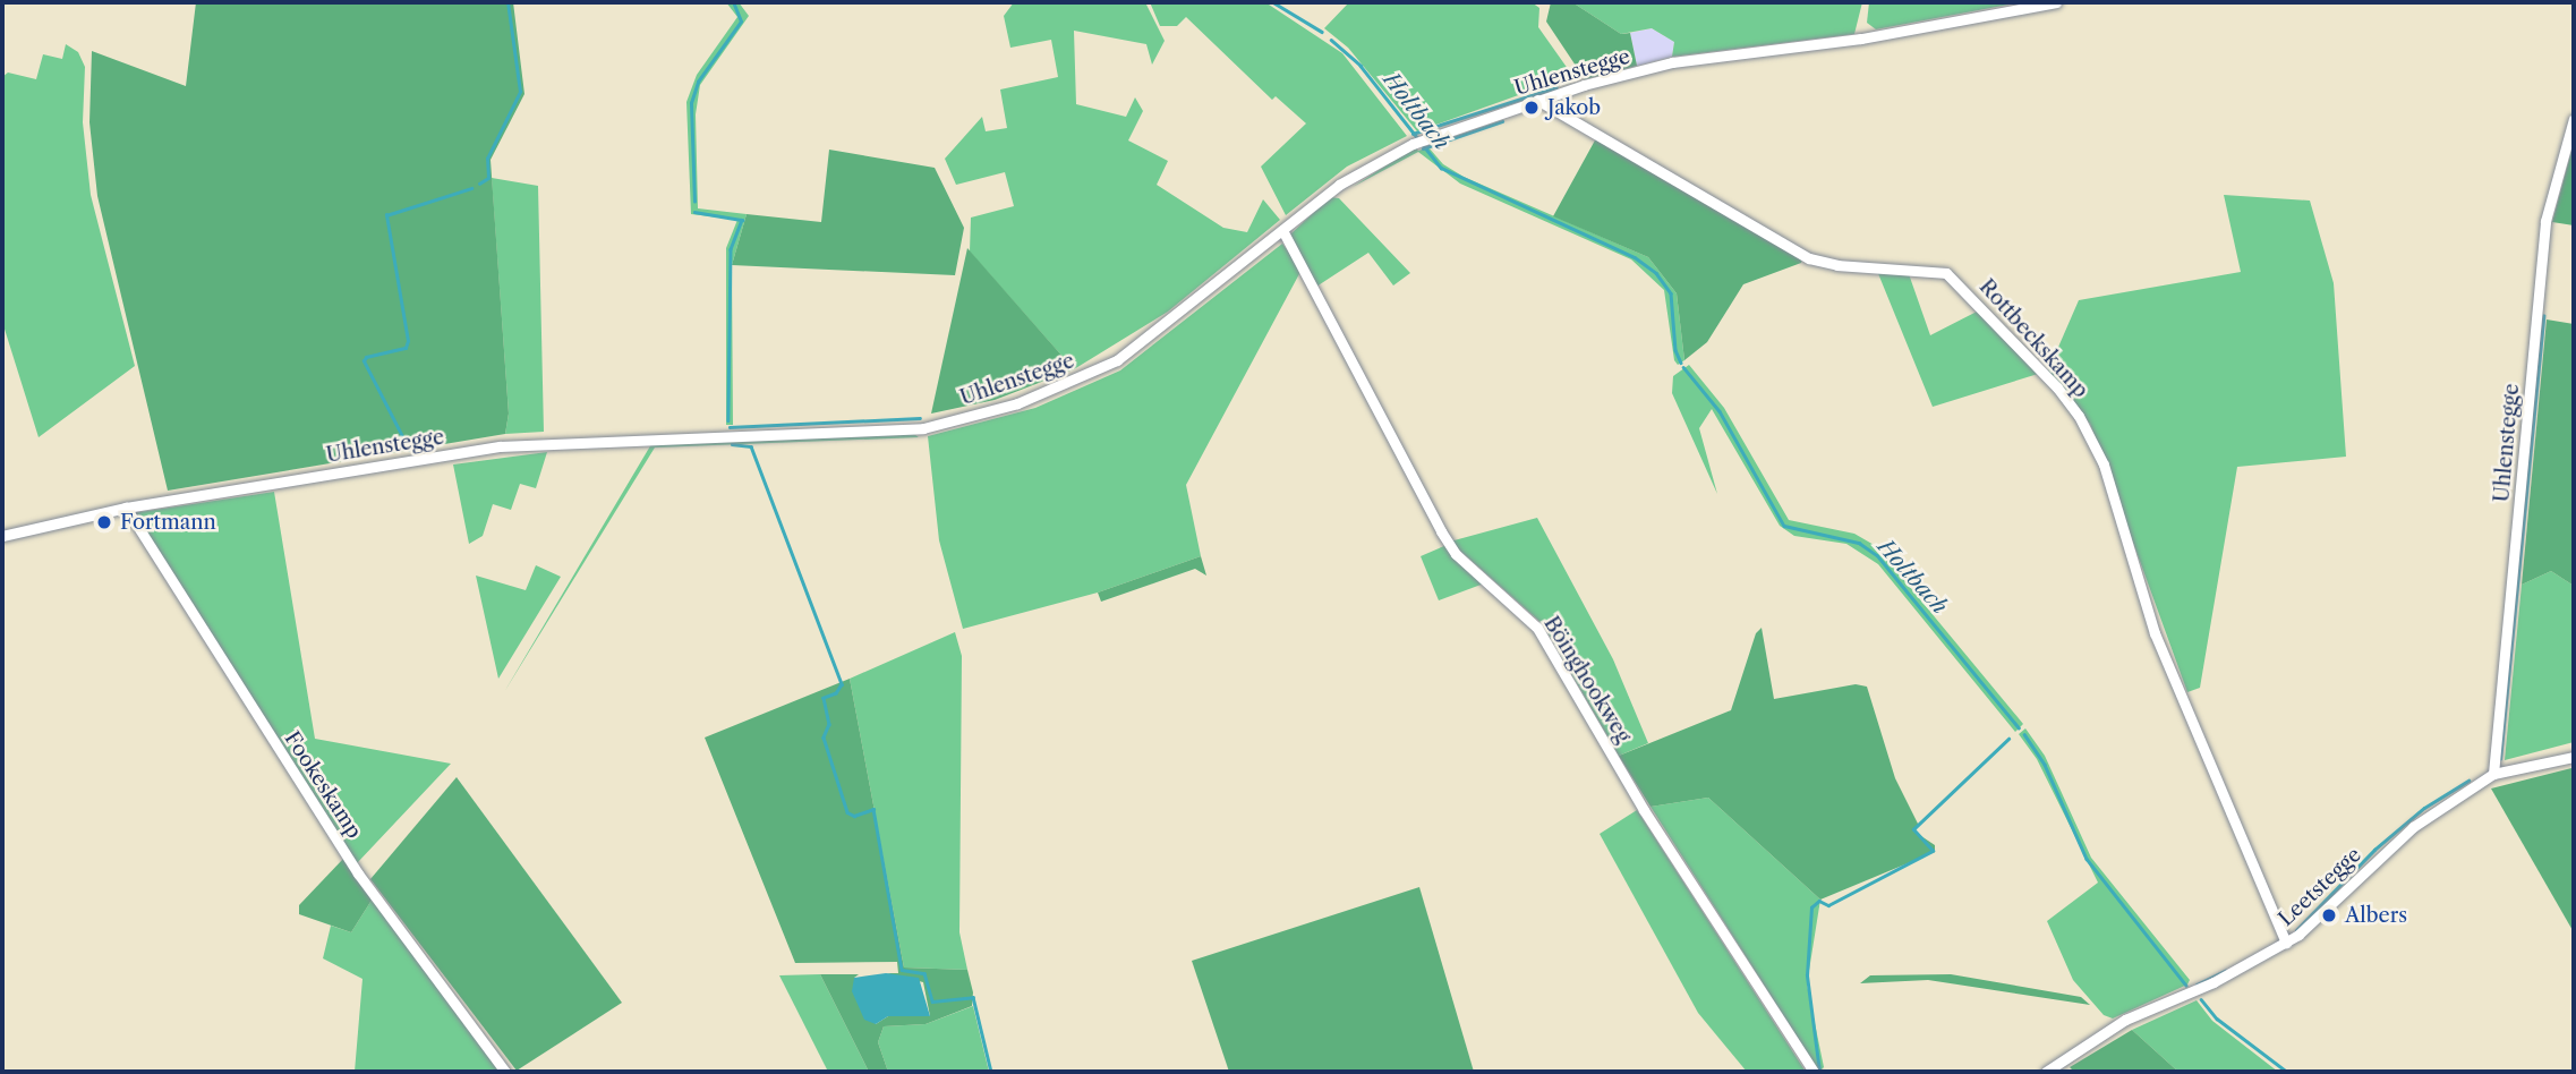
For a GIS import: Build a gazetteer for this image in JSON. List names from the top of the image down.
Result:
{
  "streets": {
    "street": [
      "Uhlenstegge",
      "Rottbeckskamp",
      "Böinghookweg",
      "Fookeskamp",
      "Leetstegge"
    ]
  },
  "crossings": [
    ["Uhlenstegge", "Rottbeckskamp"],
    ["Uhlenstegge", "Böinghookweg"],
    ["Uhlenstegge", "Fookeskamp"],
    ["Uhlenstegge", "Leetstegge"],
    ["Rottbeckskamp", "Leetstegge"]
  ],
  "water": ["Holtbach"],
  "places": ["Jakob", "Fortmann", "Albers"]
}
